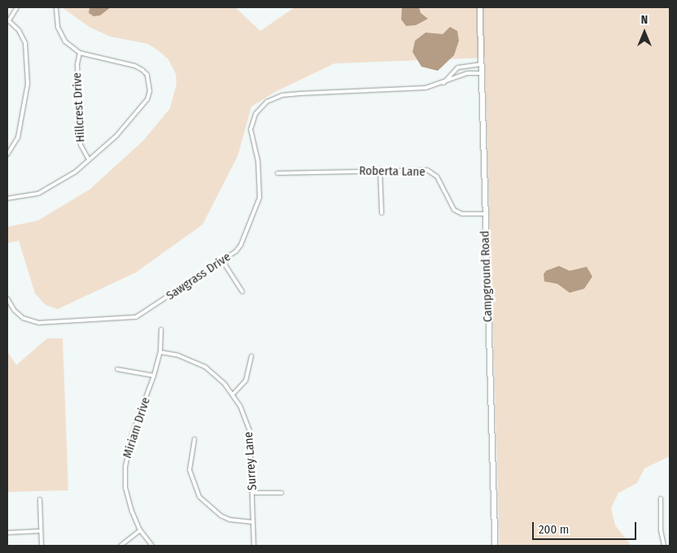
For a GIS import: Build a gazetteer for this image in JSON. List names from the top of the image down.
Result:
{
  "streets": {
    "street": [
      "Hillcrest Drive",
      "Roberta Lane",
      "Sawgrass Drive",
      "Campground Road",
      "Miriam Drive",
      "Surrey Lane"
    ]
  },
  "crossings": [
    ["Roberta Lane", "Campground Road"],
    ["Sawgrass Drive", "Campground Road"],
    ["Miriam Drive", "Surrey Lane"]
  ],
  "scale_bar": "200 m",
  "north": "top"
}
